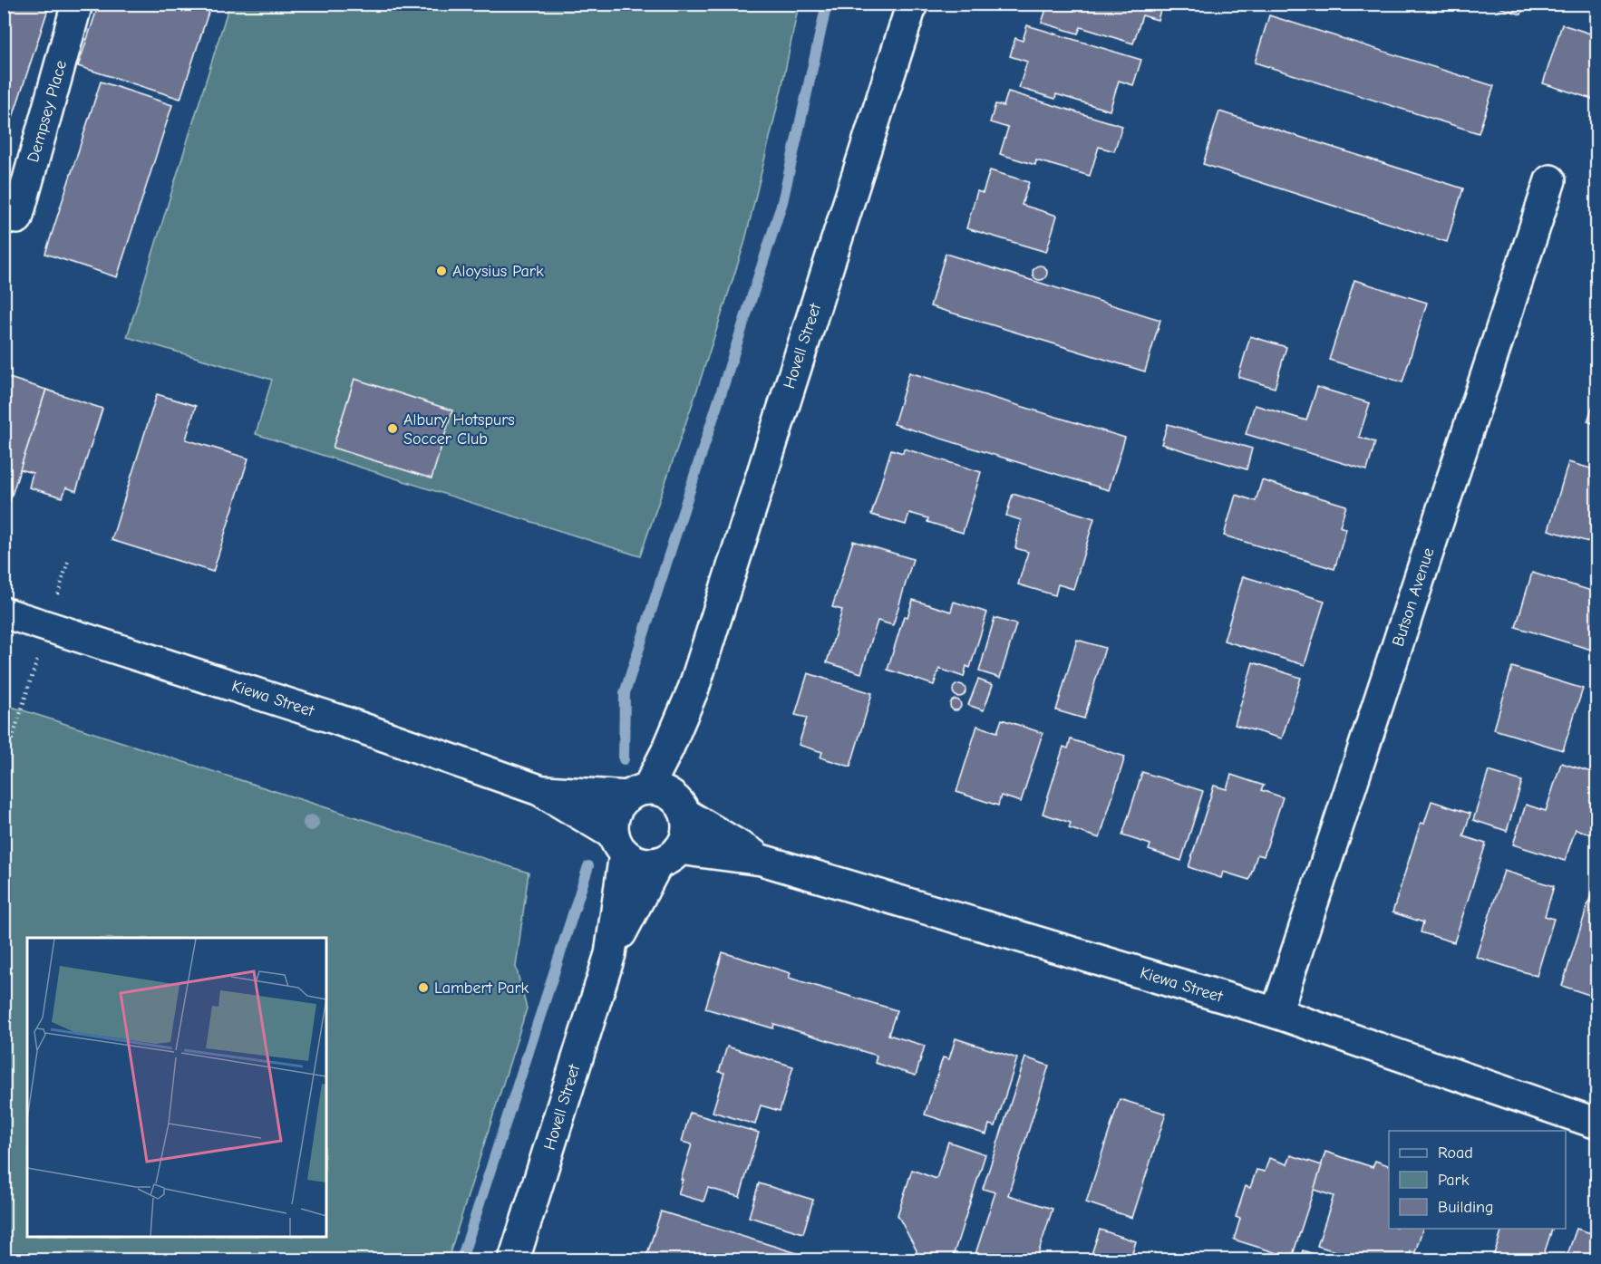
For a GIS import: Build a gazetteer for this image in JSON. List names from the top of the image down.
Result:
{
  "streets": {
    "street": [
      "Dempsey Place",
      "Hovell Street",
      "Butson Avenue",
      "Kiewa Street"
    ]
  },
  "crossings": [
    ["Hovell Street", "Kiewa Street"],
    ["Butson Avenue", "Kiewa Street"]
  ],
  "places": ["Aloysius Park", "Albury Hotspurs Soccer Club", "Lambert Park"],
  "legend": ["Road", "Park", "Building"]
}
